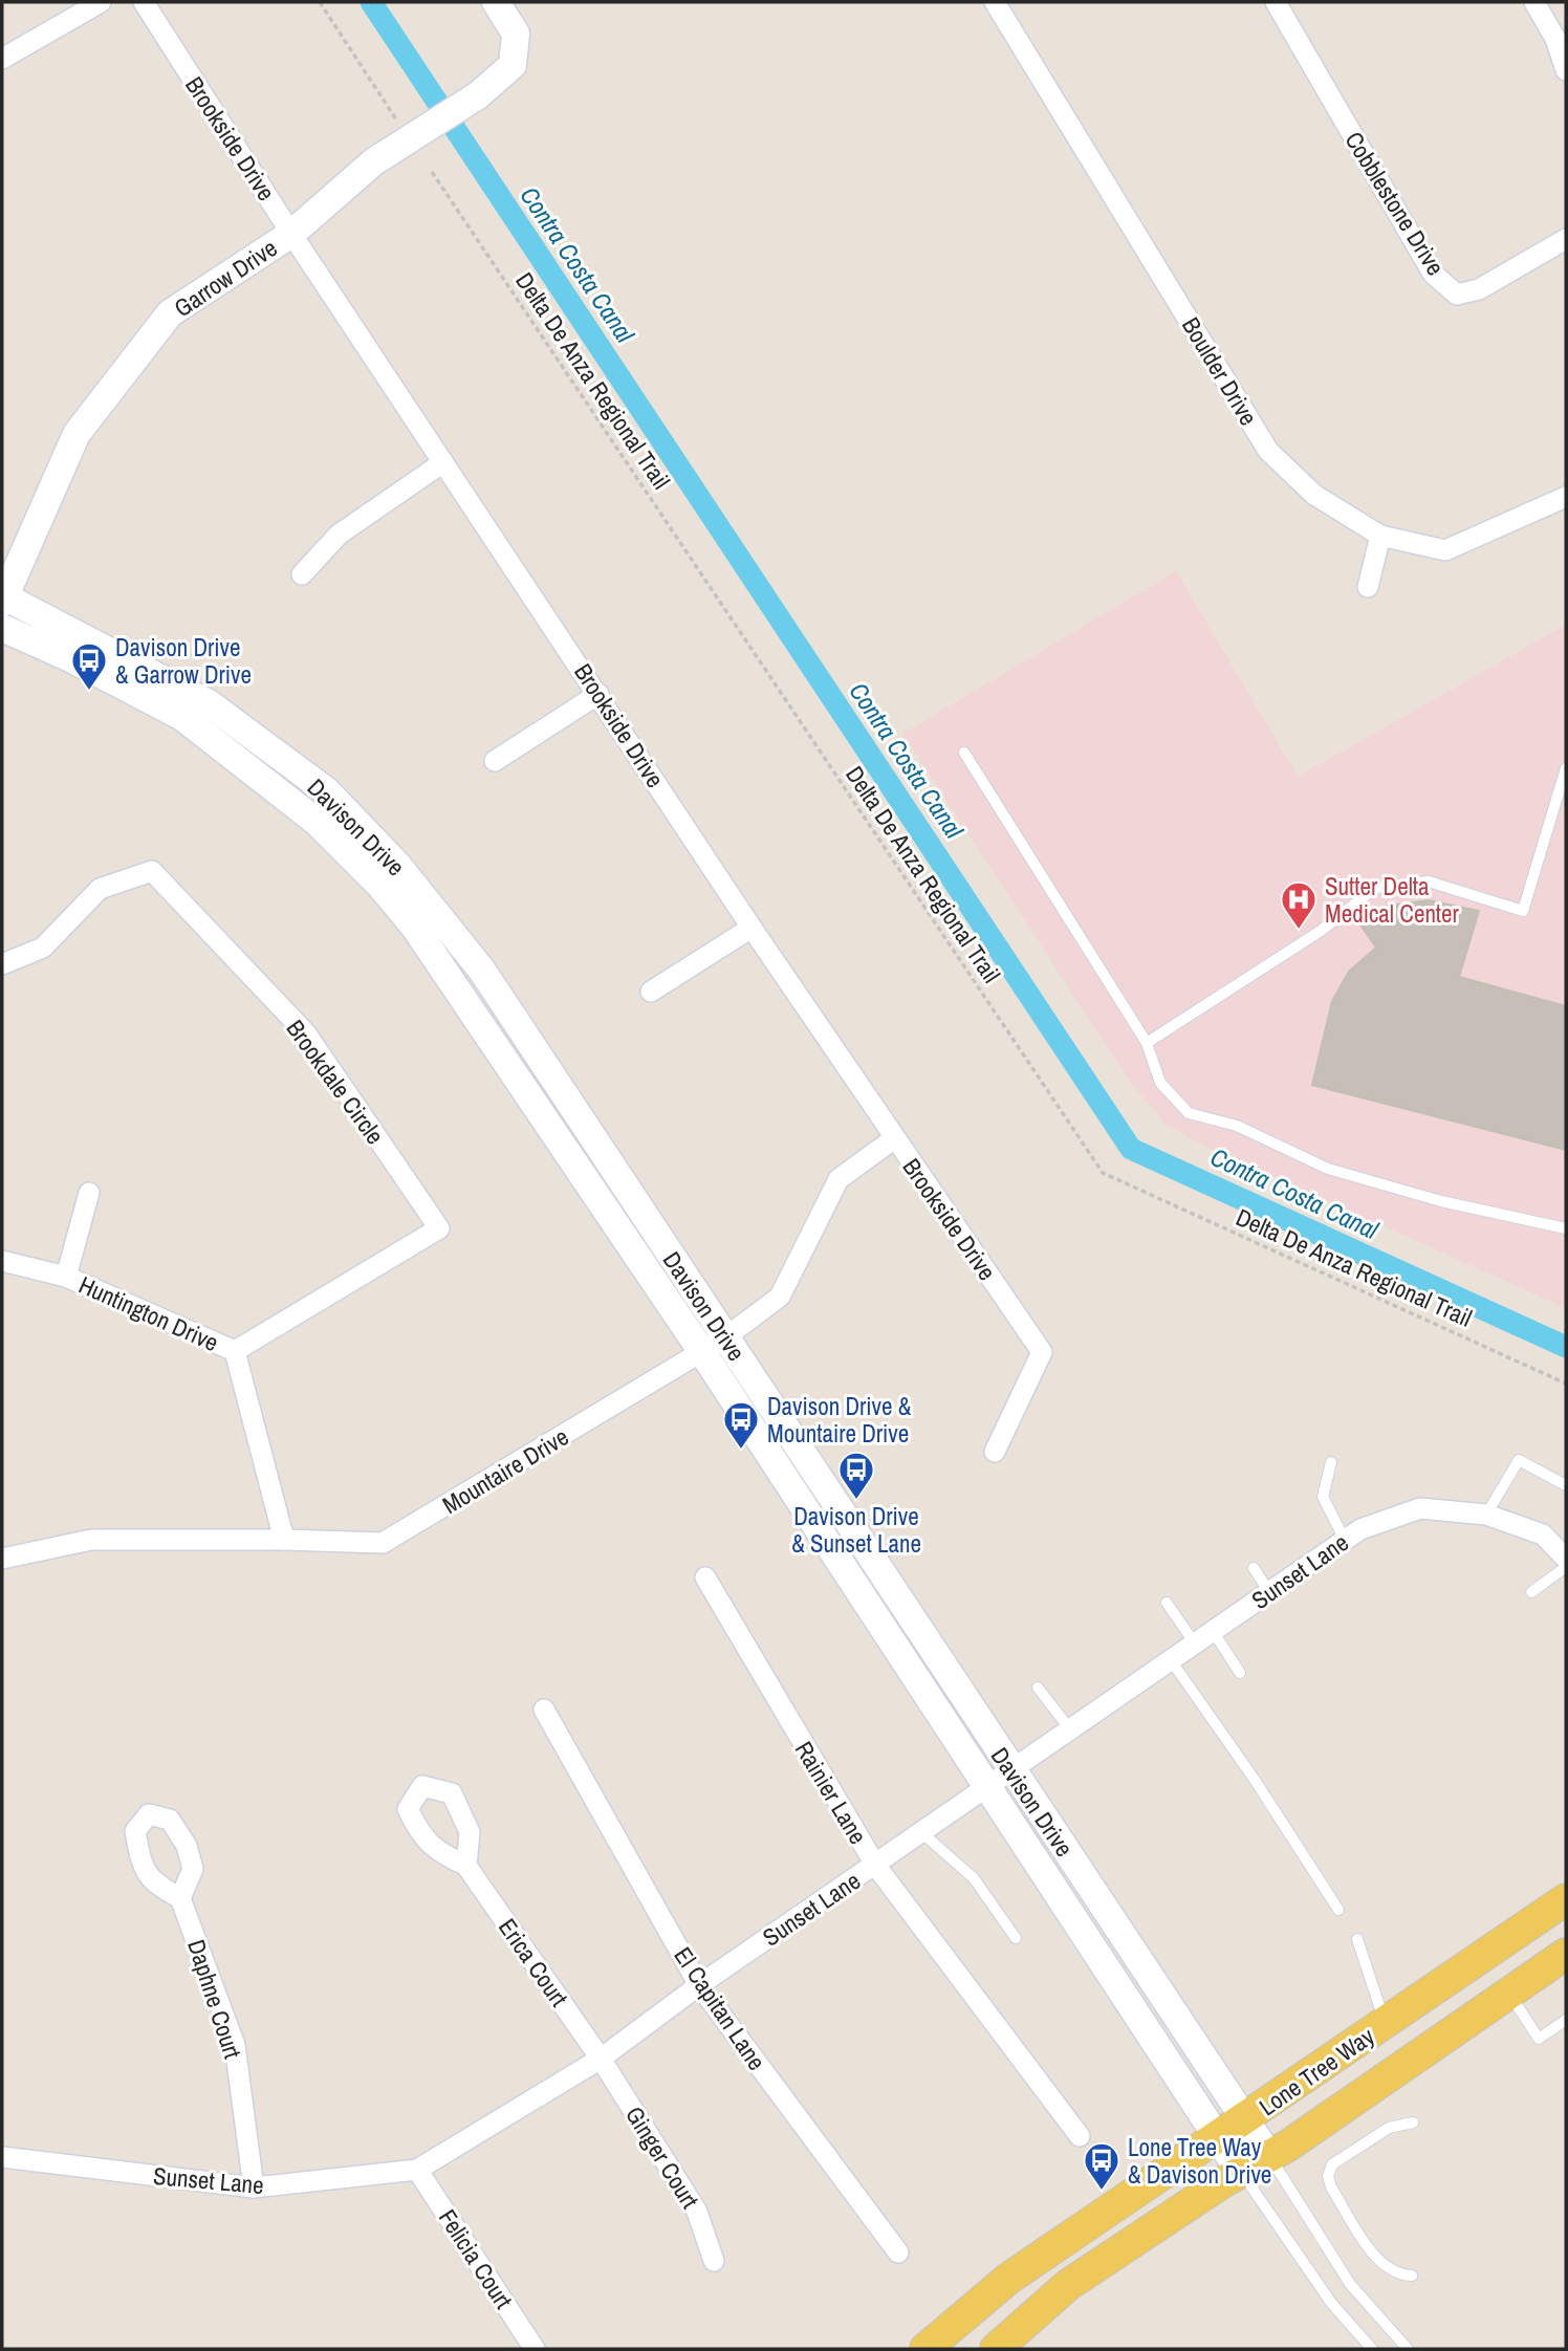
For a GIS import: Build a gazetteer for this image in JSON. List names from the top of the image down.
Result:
{
  "streets": {
    "main road": ["Garrow Drive", "Davison Drive", "Lone Tree Way"],
    "street": [
      "Brookside Drive",
      "Cobblestone Drive",
      "Boulder Drive",
      "Brookdale Circle",
      "Huntington Drive",
      "Mountaire Drive",
      "Sunset Lane",
      "Rainier Lane",
      "Erica Court",
      "Daphne Court",
      "El Capitan Lane",
      "Ginger Court",
      "Felicia Court"
    ],
    "path": ["Delta De Anza Regional Trail"]
  },
  "crossings": [
    ["Brookside Drive", "Garrow Drive"],
    ["Brookside Drive", "Mountaire Drive"],
    ["Garrow Drive", "Davison Drive"],
    ["Davison Drive", "Mountaire Drive"],
    ["Davison Drive", "Sunset Lane"],
    ["Davison Drive", "Lone Tree Way"],
    ["Brookdale Circle", "Huntington Drive"],
    ["Huntington Drive", "Mountaire Drive"],
    ["Sunset Lane", "Rainier Lane"],
    ["Sunset Lane", "Erica Court"],
    ["Sunset Lane", "Daphne Court"],
    ["Sunset Lane", "El Capitan Lane"],
    ["Sunset Lane", "Ginger Court"],
    ["Sunset Lane", "Felicia Court"],
    ["Erica Court", "Ginger Court"]
  ],
  "water": ["Contra Costa Canal"],
  "places": {
    "bus stop": [
      "Davison Drive & Garrow Drive",
      "Davison Drive & Mountaire Drive",
      "Davison Drive & Sunset Lane",
      "Lone Tree Way & Davison Drive"
    ],
    "hospital": ["Sutter Delta Medical Center"]
  }
}
